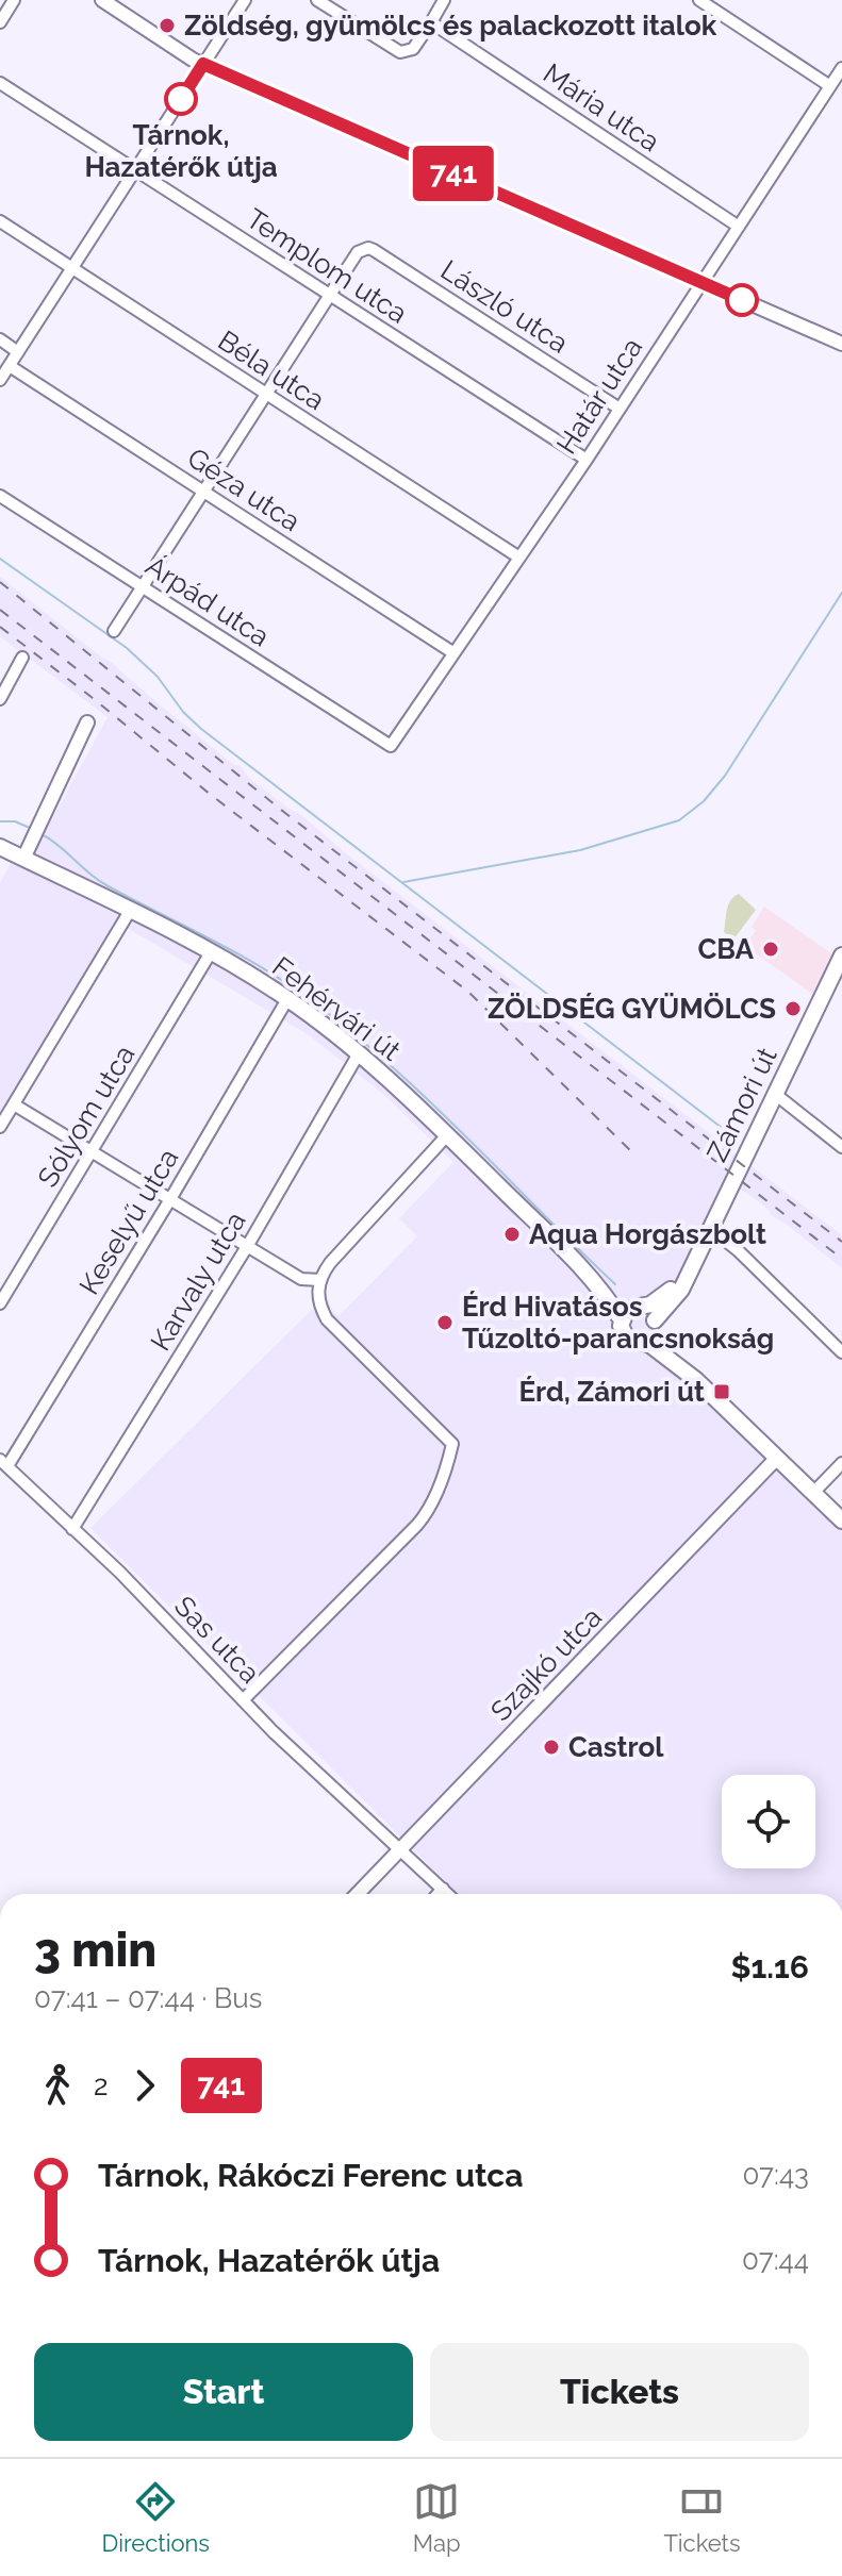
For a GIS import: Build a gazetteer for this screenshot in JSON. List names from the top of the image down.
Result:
{
  "streets": {
    "main road": ["Fehérvári út", "Zámori út"],
    "street": [
      "Mária utca",
      "Templom utca",
      "László utca",
      "Béla utca",
      "Határ utca",
      "Géza utca",
      "Árpád utca",
      "Sólyom utca",
      "Keselyű utca",
      "Karvaly utca",
      "Sas utca",
      "Szajkó utca"
    ]
  },
  "crossings": [
    ["Mária utca", "Határ utca"],
    ["Templom utca", "László utca"],
    ["Templom utca", "Határ utca"],
    ["László utca", "Határ utca"],
    ["Béla utca", "Határ utca"],
    ["Határ utca", "Géza utca"],
    ["Határ utca", "Árpád utca"],
    ["Fehérvári út", "Zámori út"],
    ["Fehérvári út", "Sólyom utca"],
    ["Fehérvári út", "Keselyű utca"],
    ["Fehérvári út", "Karvaly utca"],
    ["Keselyű utca", "Sas utca"],
    ["Karvaly utca", "Sas utca"],
    ["Sas utca", "Szajkó utca"]
  ],
  "places": {
    "other": [
      "Zöldség, gyümölcs és palackozott italok",
      "Tárnok, Hazatérők útja",
      "CBA",
      "ZÖLDSÉG GYÜMÖLCS",
      "Aqua Horgászbolt",
      "Érd Hivatásos Tűzoltó-parancsnokság",
      "Castrol"
    ],
    "transit": ["Érd, Zámori út"]
  },
  "lines": ["bus line 741"],
  "page": {
    "on_map": "741",
    "heading": ["3 min", "07:41 – 07:44 · Bus", "$1.16"],
    "legs": ["2", "741"],
    "list": [
      {
        "name": "Tárnok, Rákóczi Ferenc utca",
        "value": "07:43"
      },
      {
        "name": "Tárnok, Hazatérők útja",
        "value": "07:44"
      }
    ],
    "buttons": ["Start", "Tickets"],
    "tabs": ["Directions", "Map", "Tickets"]
  }
}
